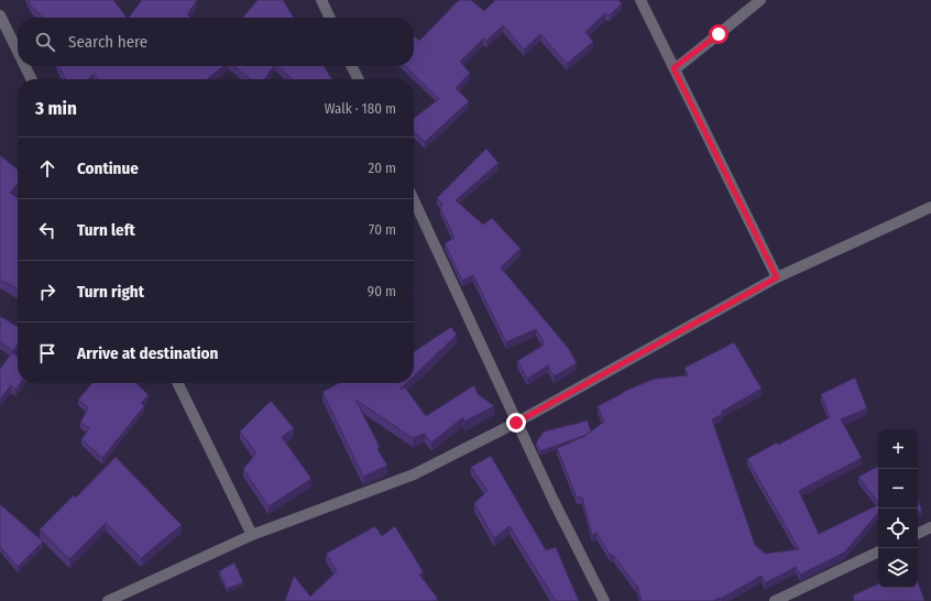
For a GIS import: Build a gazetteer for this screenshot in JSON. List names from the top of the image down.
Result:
{
  "page": {
    "search": "Search here",
    "heading": ["3 min", "Walk · 180 m"],
    "list": [
      ["Continue", "20 m"],
      ["Turn left", "70 m"],
      ["Turn right", "90 m"],
      "Arrive at destination"
    ],
    "map_buttons": ["+", "−"]
  }
}
